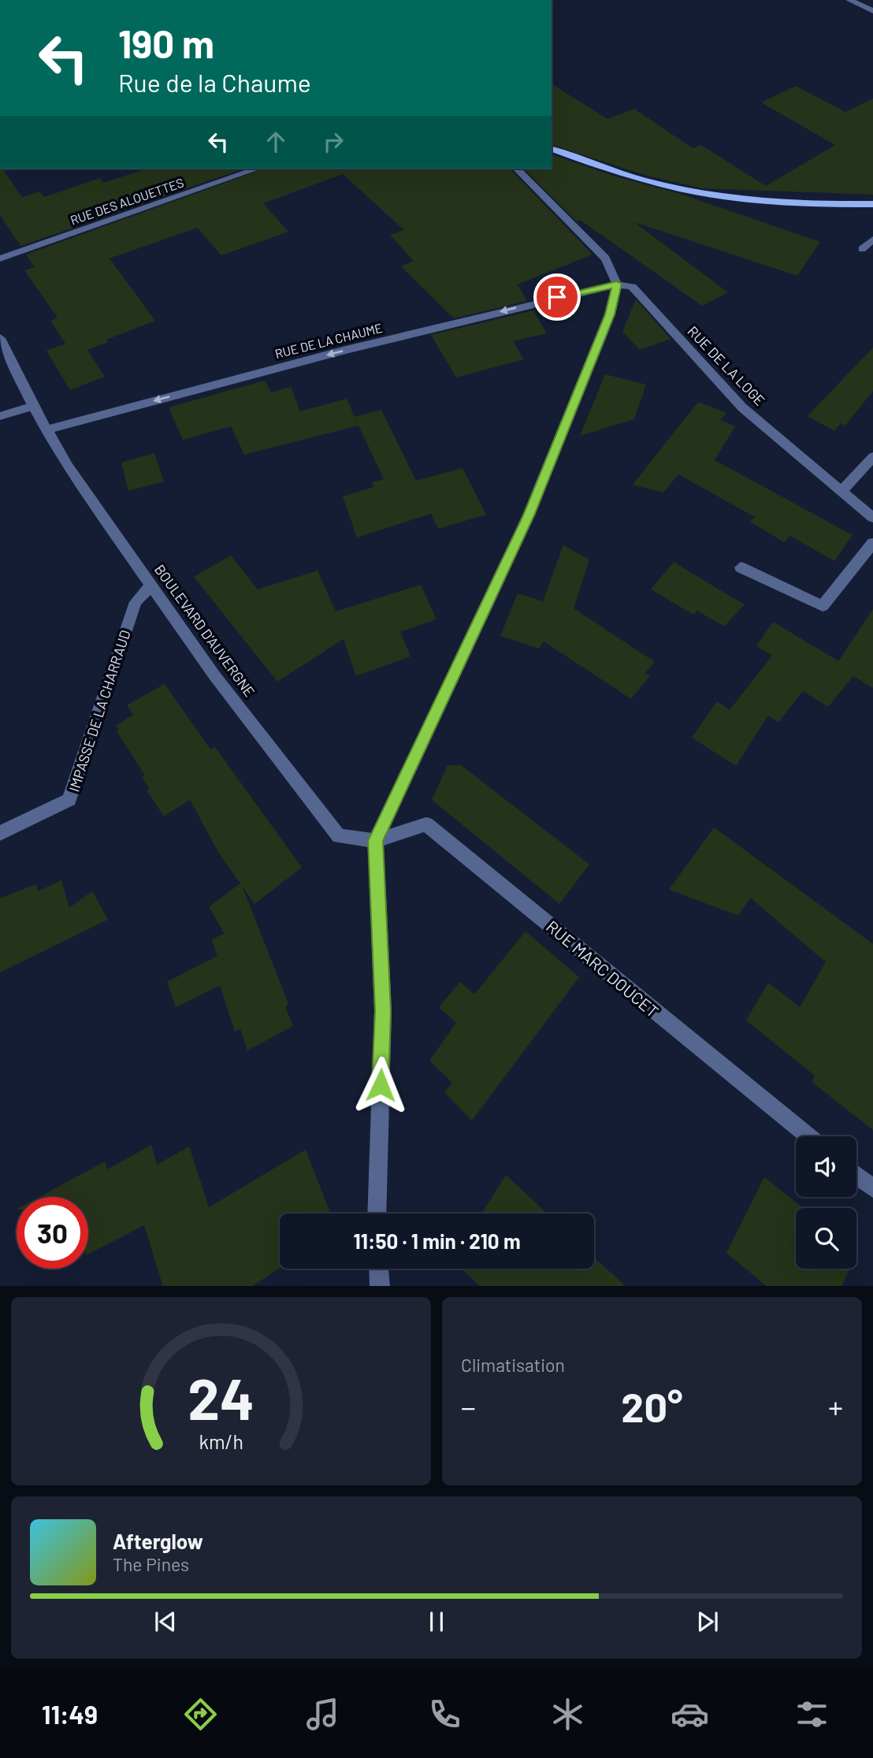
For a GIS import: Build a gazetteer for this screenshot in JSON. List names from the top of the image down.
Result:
{
  "streets": {
    "street": [
      "RUE DES ALOUETTES",
      "RUE DE LA CHAUME",
      "RUE DE LA LOGE",
      "BOULEVARD D'AUVERGNE",
      "IMPASSE DE LA CHARRAUD",
      "RUE MARC DOUCET"
    ]
  },
  "crossings": [
    ["RUE DE LA CHAUME", "RUE DE LA LOGE"],
    ["RUE DE LA CHAUME", "BOULEVARD D'AUVERGNE"],
    ["BOULEVARD D'AUVERGNE", "IMPASSE DE LA CHARRAUD"],
    ["BOULEVARD D'AUVERGNE", "RUE MARC DOUCET"]
  ],
  "one_way": ["RUE DE LA CHAUME"],
  "page": {
    "turn": ["190 m", "Rue de la Chaume"],
    "limit": "30",
    "trip": "11:50 · 1 min · 210 m",
    "tile": "Climatisation",
    "heat": ["−", "20°", "+"],
    "song": ["Afterglow", "The Pines"],
    "tabs": "11:49",
    "gauge": ["24", "km/h"]
  }
}
